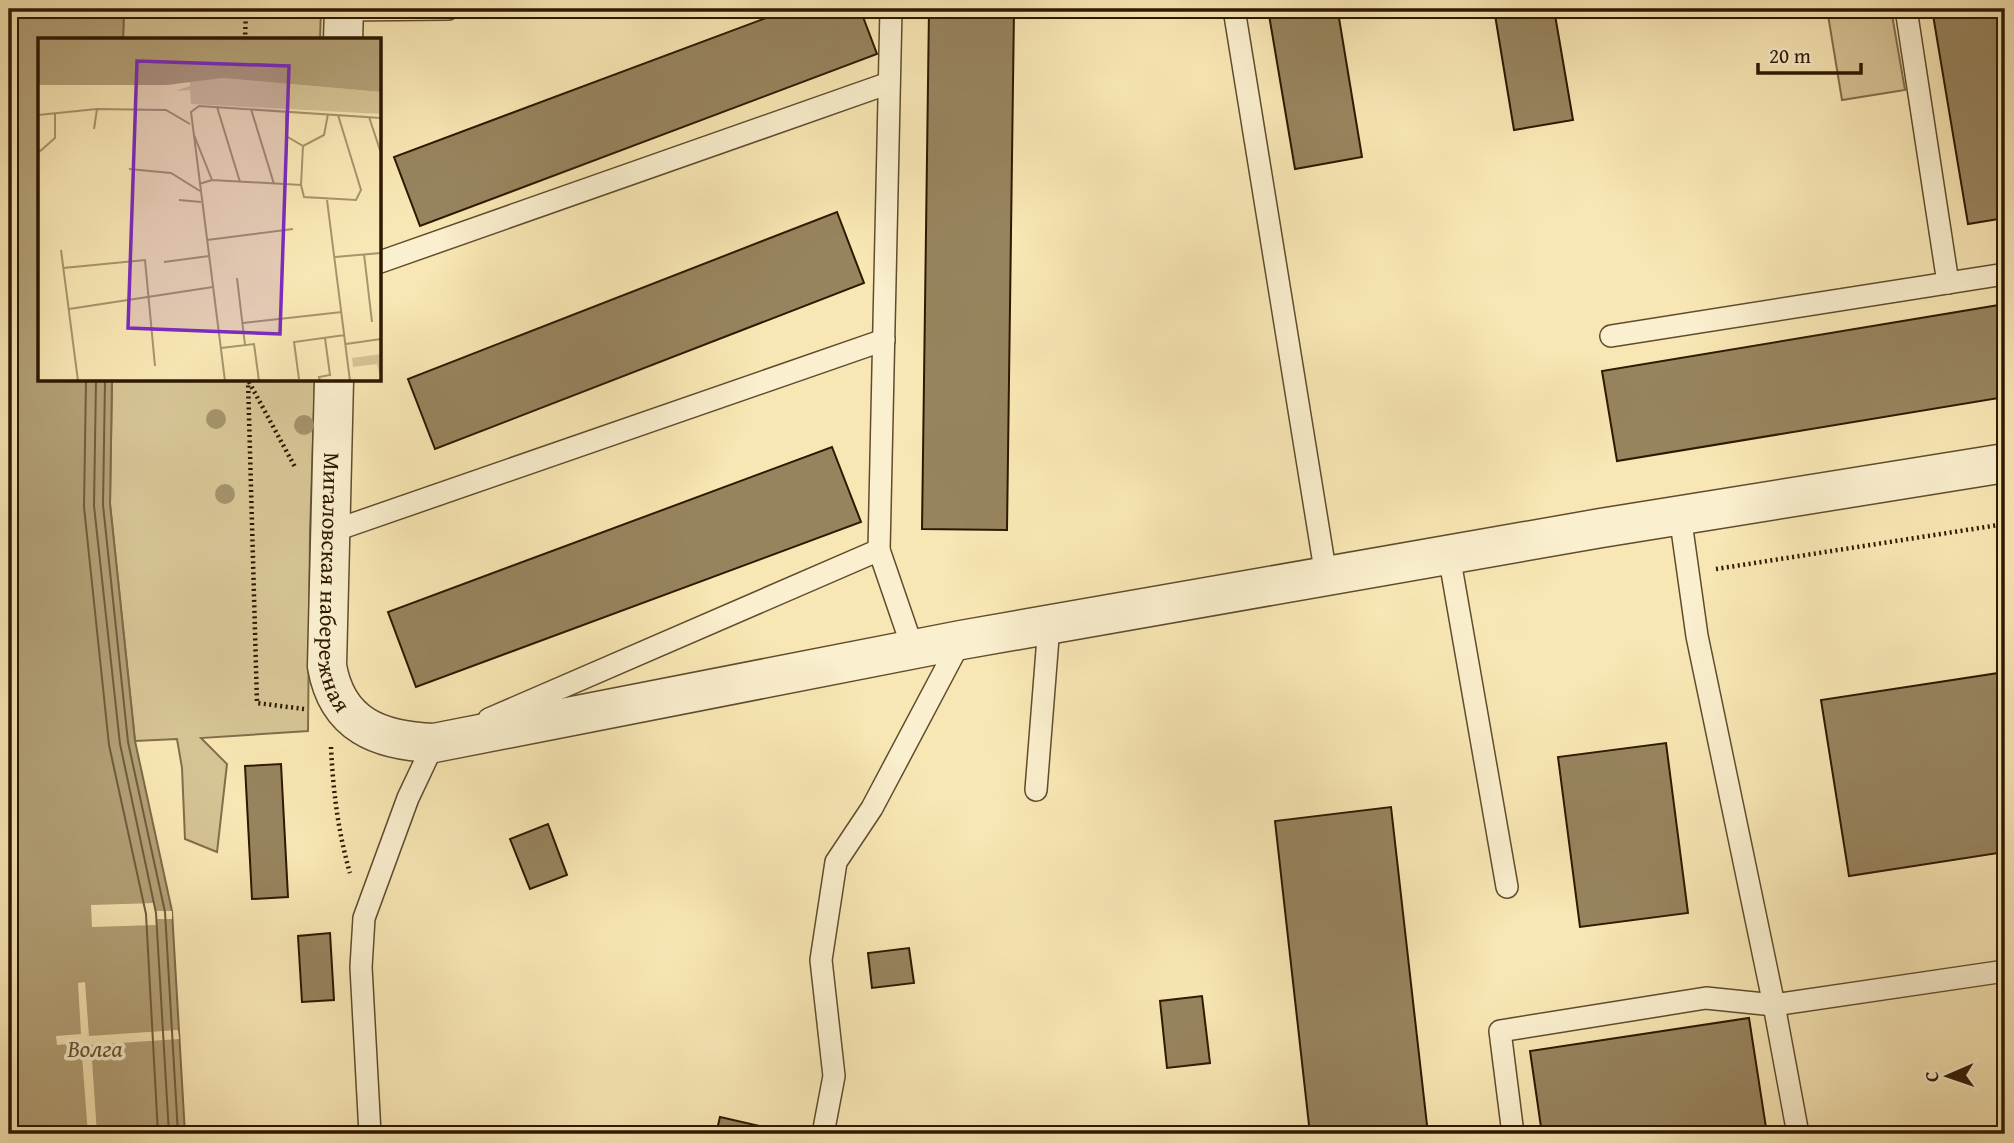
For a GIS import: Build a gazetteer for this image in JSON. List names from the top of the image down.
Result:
{
  "streets": {
    "street": ["Мигаловская набережная"]
  },
  "water": ["Волга"],
  "scale_bar": "20 m",
  "north": "left"
}
